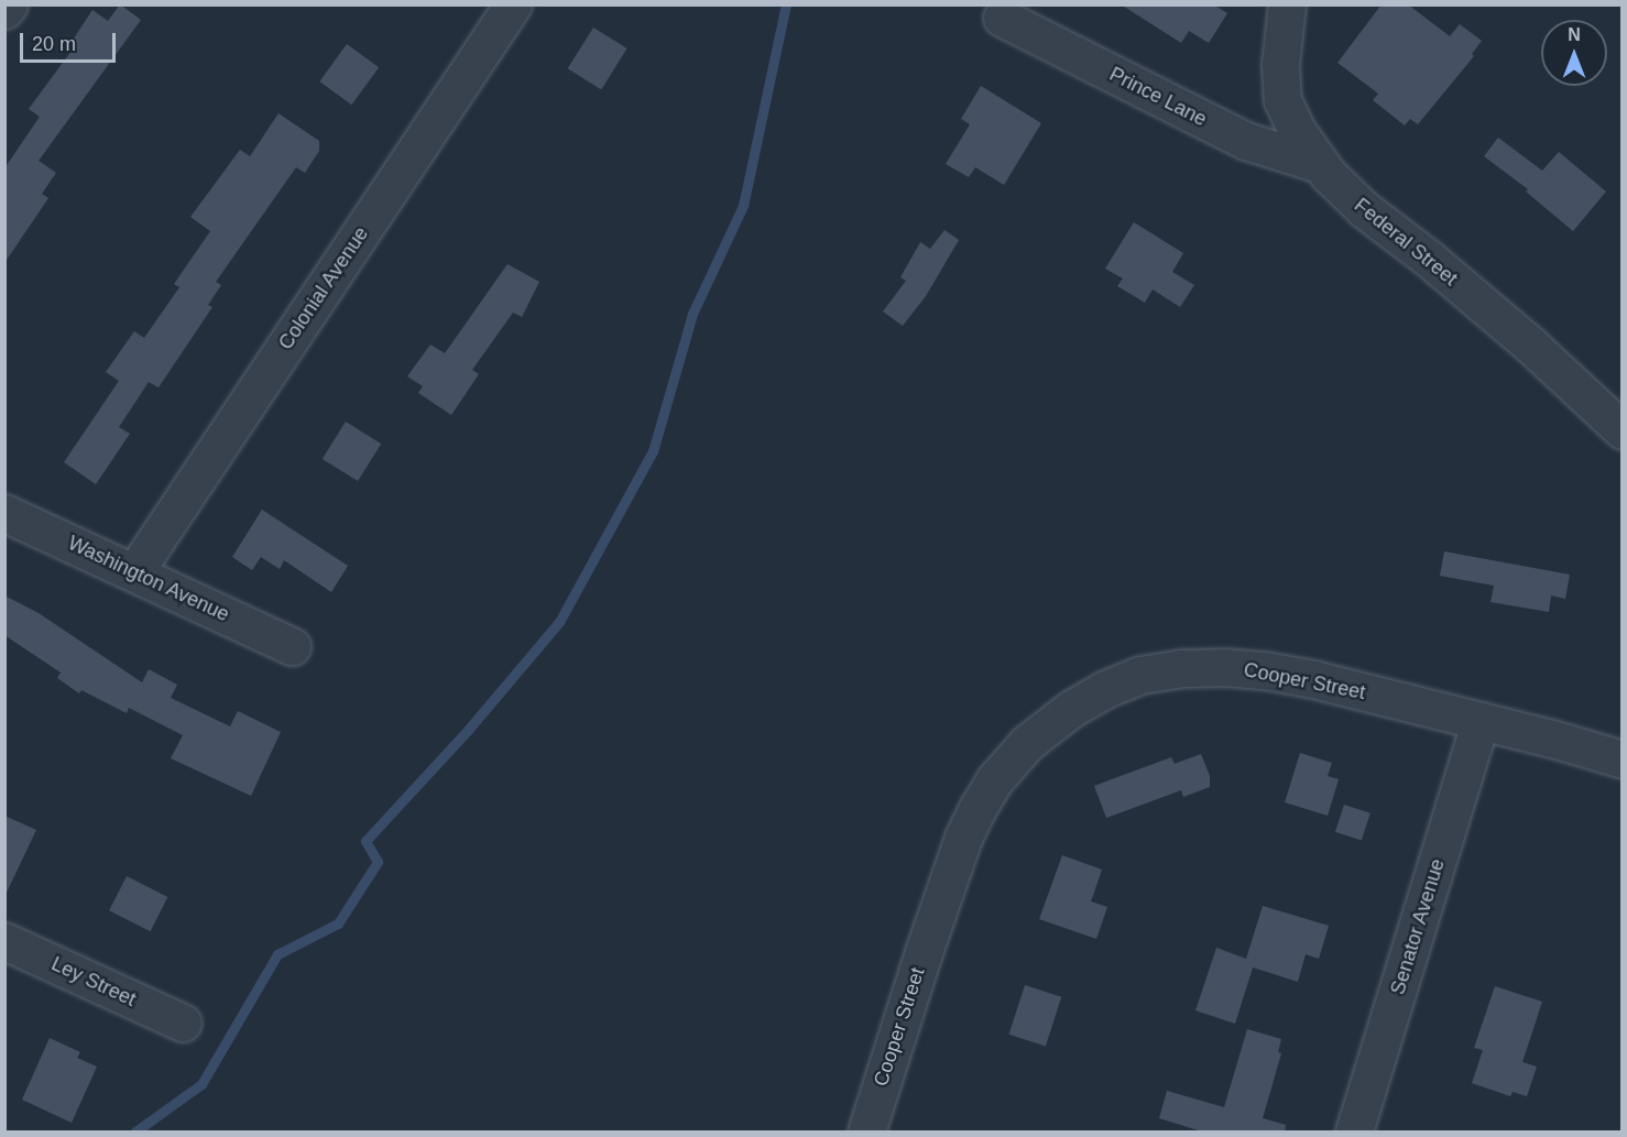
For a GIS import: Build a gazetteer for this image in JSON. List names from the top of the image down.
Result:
{
  "streets": {
    "street": [
      "Prince Lane",
      "Federal Street",
      "Colonial Avenue",
      "Washington Avenue",
      "Cooper Street",
      "Senator Avenue",
      "Ley Street"
    ]
  },
  "crossings": [
    ["Prince Lane", "Federal Street"],
    ["Colonial Avenue", "Washington Avenue"],
    ["Cooper Street", "Senator Avenue"]
  ],
  "scale_bar": "20 m",
  "north": "top"
}
